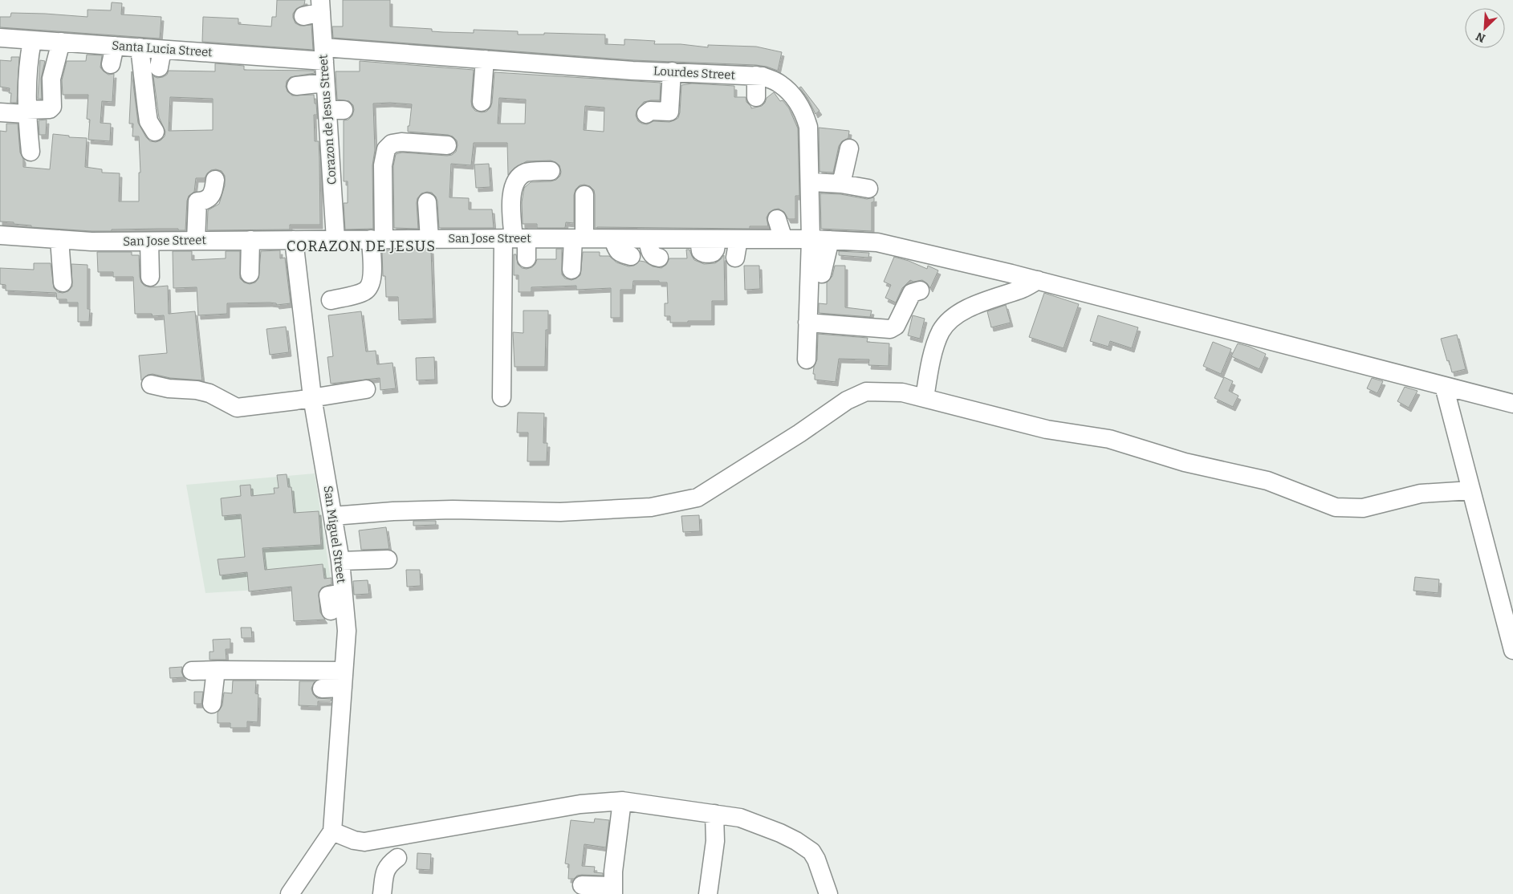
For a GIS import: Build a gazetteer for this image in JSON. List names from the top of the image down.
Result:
{
  "streets": {
    "street": [
      "Santa Lucia Street",
      "Lourdes Street",
      "Corazon de Jesus Street",
      "San Jose Street",
      "San Miguel Street"
    ]
  },
  "crossings": [
    ["Santa Lucia Street", "Lourdes Street"],
    ["Santa Lucia Street", "Corazon de Jesus Street"],
    ["Lourdes Street", "Corazon de Jesus Street"],
    ["Lourdes Street", "San Jose Street"],
    ["Corazon de Jesus Street", "San Jose Street"],
    ["San Jose Street", "San Miguel Street"]
  ],
  "districts": ["CORAZON DE JESUS"],
  "north": "bottom left"
}
